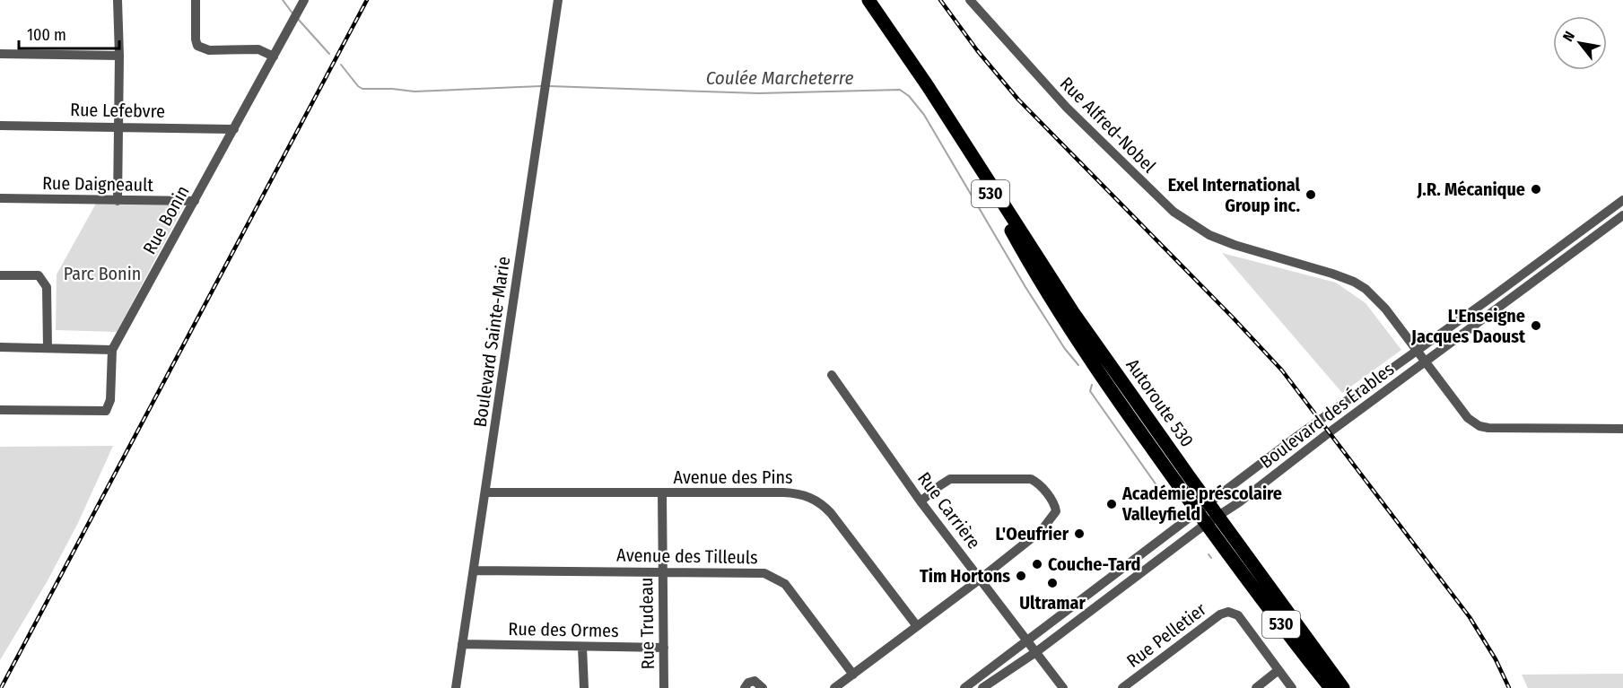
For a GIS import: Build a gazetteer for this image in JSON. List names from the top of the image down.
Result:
{
  "streets": {
    "highway": ["530", "Autoroute 530"],
    "street": [
      "Rue Lefebvre",
      "Rue Alfred-Nobel",
      "Rue Daigneault",
      "Rue Bonin",
      "Boulevard Sainte-Marie",
      "Boulevard des Érables",
      "Avenue des Pins",
      "Rue Carrière",
      "Avenue des Tilleuls",
      "Rue Trudeau",
      "Rue des Ormes",
      "Rue Pelletier"
    ]
  },
  "crossings": [
    ["Rue Lefebvre", "Rue Bonin"],
    ["Rue Alfred-Nobel", "Boulevard des Érables"],
    ["Rue Daigneault", "Rue Bonin"],
    ["Boulevard Sainte-Marie", "Avenue des Pins"],
    ["Boulevard Sainte-Marie", "Avenue des Tilleuls"],
    ["Boulevard Sainte-Marie", "Rue des Ormes"],
    ["Autoroute 530", "Boulevard des Érables"],
    ["Boulevard des Érables", "Rue Carrière"],
    ["Avenue des Pins", "Rue Trudeau"],
    ["Avenue des Tilleuls", "Rue Trudeau"],
    ["Rue Trudeau", "Rue des Ormes"]
  ],
  "water": ["Coulée Marcheterre"],
  "parks": ["Parc Bonin"],
  "places": [
    "J.R. Mécanique",
    "Exel International Group inc.",
    "L'Enseigne Jacques Daoust",
    "Académie préscolaire Valleyfield",
    "L'Oeufrier",
    "Couche-Tard",
    "Tim Hortons",
    "Ultramar"
  ],
  "scale_bar": "100 m",
  "north": "top left"
}
